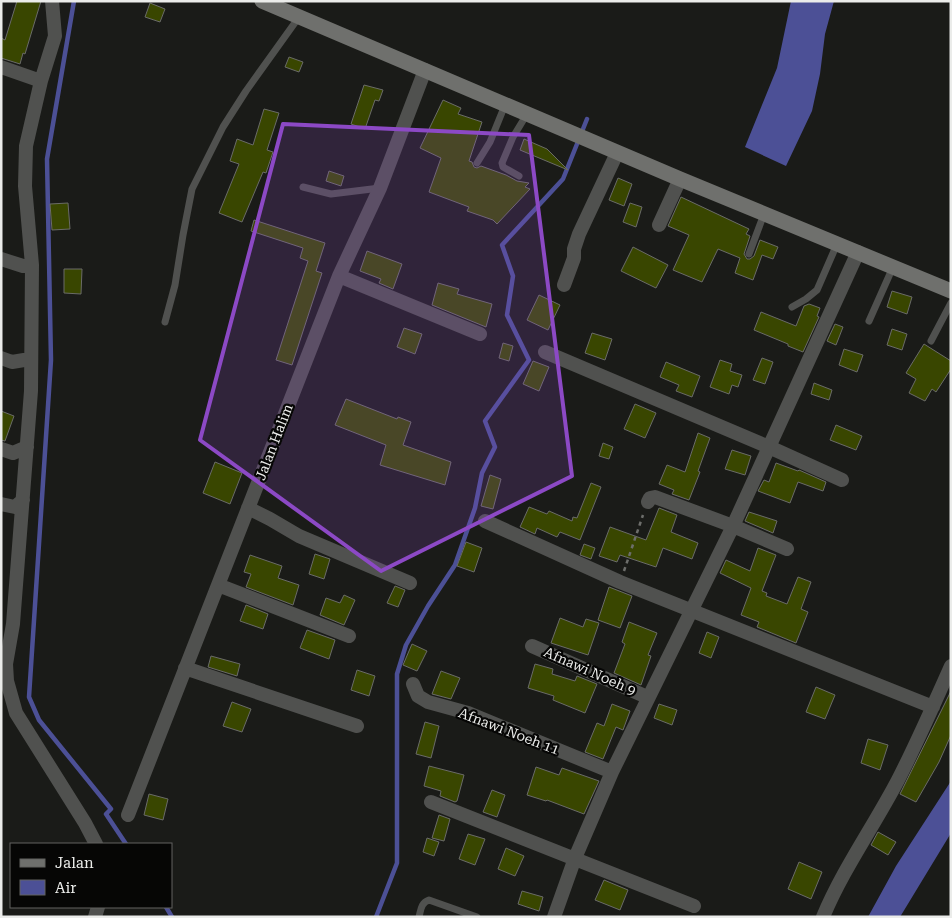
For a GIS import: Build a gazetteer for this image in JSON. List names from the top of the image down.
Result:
{
  "streets": {
    "street": ["Jalan Halim", "Afnawi Noeh 9", "Afnawi Noeh 11"]
  },
  "legend": ["Jalan", "Air"]
}
